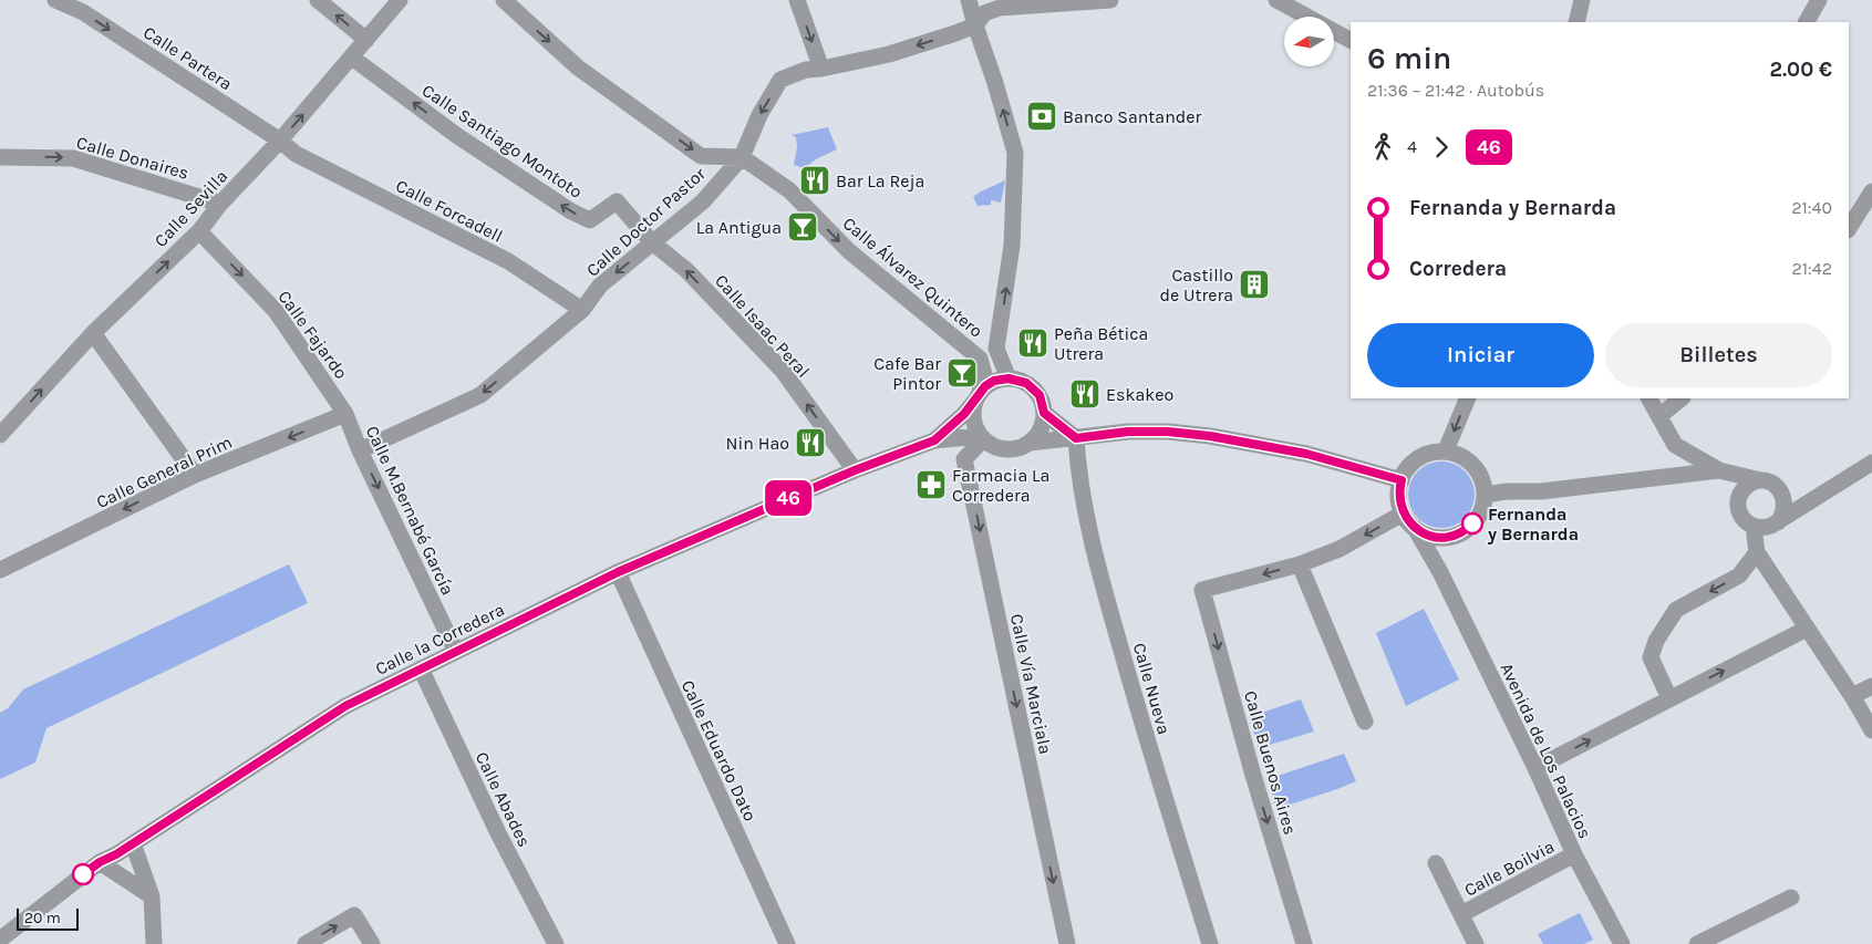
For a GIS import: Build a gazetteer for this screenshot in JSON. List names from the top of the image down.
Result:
{
  "streets": {
    "street": [
      "Calle Partera",
      "Calle Santiago Montoto",
      "Calle Donaires",
      "Calle Sevilla",
      "Calle Forcadell",
      "Calle Doctor Pastor",
      "Calle Álvarez Quintero",
      "Calle Isaac Peral",
      "Calle Fajardo",
      "Calle General Prim",
      "Calle M.Bernabé García",
      "Calle la Corredera",
      "Calle Vía Marciala",
      "Calle Nueva",
      "Calle Eduardo Dato",
      "Avenida de Los Palacios",
      "Calle Buenos Aires",
      "Calle Abades",
      "Calle Boilvia"
    ]
  },
  "crossings": [
    ["Calle Partera", "Calle Sevilla"],
    ["Calle Partera", "Calle Forcadell"],
    ["Calle Santiago Montoto", "Calle Sevilla"],
    ["Calle Santiago Montoto", "Calle Doctor Pastor"],
    ["Calle Santiago Montoto", "Calle Isaac Peral"],
    ["Calle Donaires", "Calle Sevilla"],
    ["Calle Sevilla", "Calle Fajardo"],
    ["Calle Forcadell", "Calle Doctor Pastor"],
    ["Calle Doctor Pastor", "Calle Álvarez Quintero"],
    ["Calle Doctor Pastor", "Calle Isaac Peral"],
    ["Calle Doctor Pastor", "Calle M.Bernabé García"],
    ["Calle Álvarez Quintero", "Calle la Corredera"],
    ["Calle Álvarez Quintero", "Calle Vía Marciala"],
    ["Calle Isaac Peral", "Calle la Corredera"],
    ["Calle Fajardo", "Calle General Prim"],
    ["Calle Fajardo", "Calle M.Bernabé García"],
    ["Calle General Prim", "Calle M.Bernabé García"],
    ["Calle M.Bernabé García", "Calle la Corredera"],
    ["Calle la Corredera", "Calle Vía Marciala"],
    ["Calle la Corredera", "Calle Eduardo Dato"],
    ["Calle la Corredera", "Calle Abades"],
    ["Avenida de Los Palacios", "Calle Boilvia"]
  ],
  "one_way": [
    "Calle Partera",
    "Calle Donaires",
    "Calle Sevilla",
    "Calle Doctor Pastor",
    "Calle Álvarez Quintero",
    "Calle Isaac Peral",
    "Calle Fajardo",
    "Calle General Prim",
    "Calle M.Bernabé García",
    "Calle Vía Marciala",
    "Calle Buenos Aires"
  ],
  "places": {
    "bank": ["Banco Santander"],
    "restaurant": [
      "Bar La Reja",
      "Peña Bética Utrera",
      "Eskakeo",
      "Nin Hao"
    ],
    "bar": ["La Antigua", "Cafe Bar Pintor"],
    "building": ["Castillo de Utrera"],
    "pharmacy": ["Farmacia La Corredera"],
    "other": ["Fernanda y Bernarda"]
  },
  "lines": ["bus line 46"],
  "scale_bar": "20 m",
  "north": "left",
  "page": {
    "on_map": "46",
    "heading": ["6 min", "21:36 – 21:42 · Autobús", "2.00 €"],
    "legs": ["4", "46"],
    "list": [
      {
        "name": "Fernanda y Bernarda",
        "value": "21:40"
      },
      {
        "name": "Corredera",
        "value": "21:42"
      }
    ],
    "buttons": ["Iniciar", "Billetes"],
    "scale": "20 m"
  }
}
